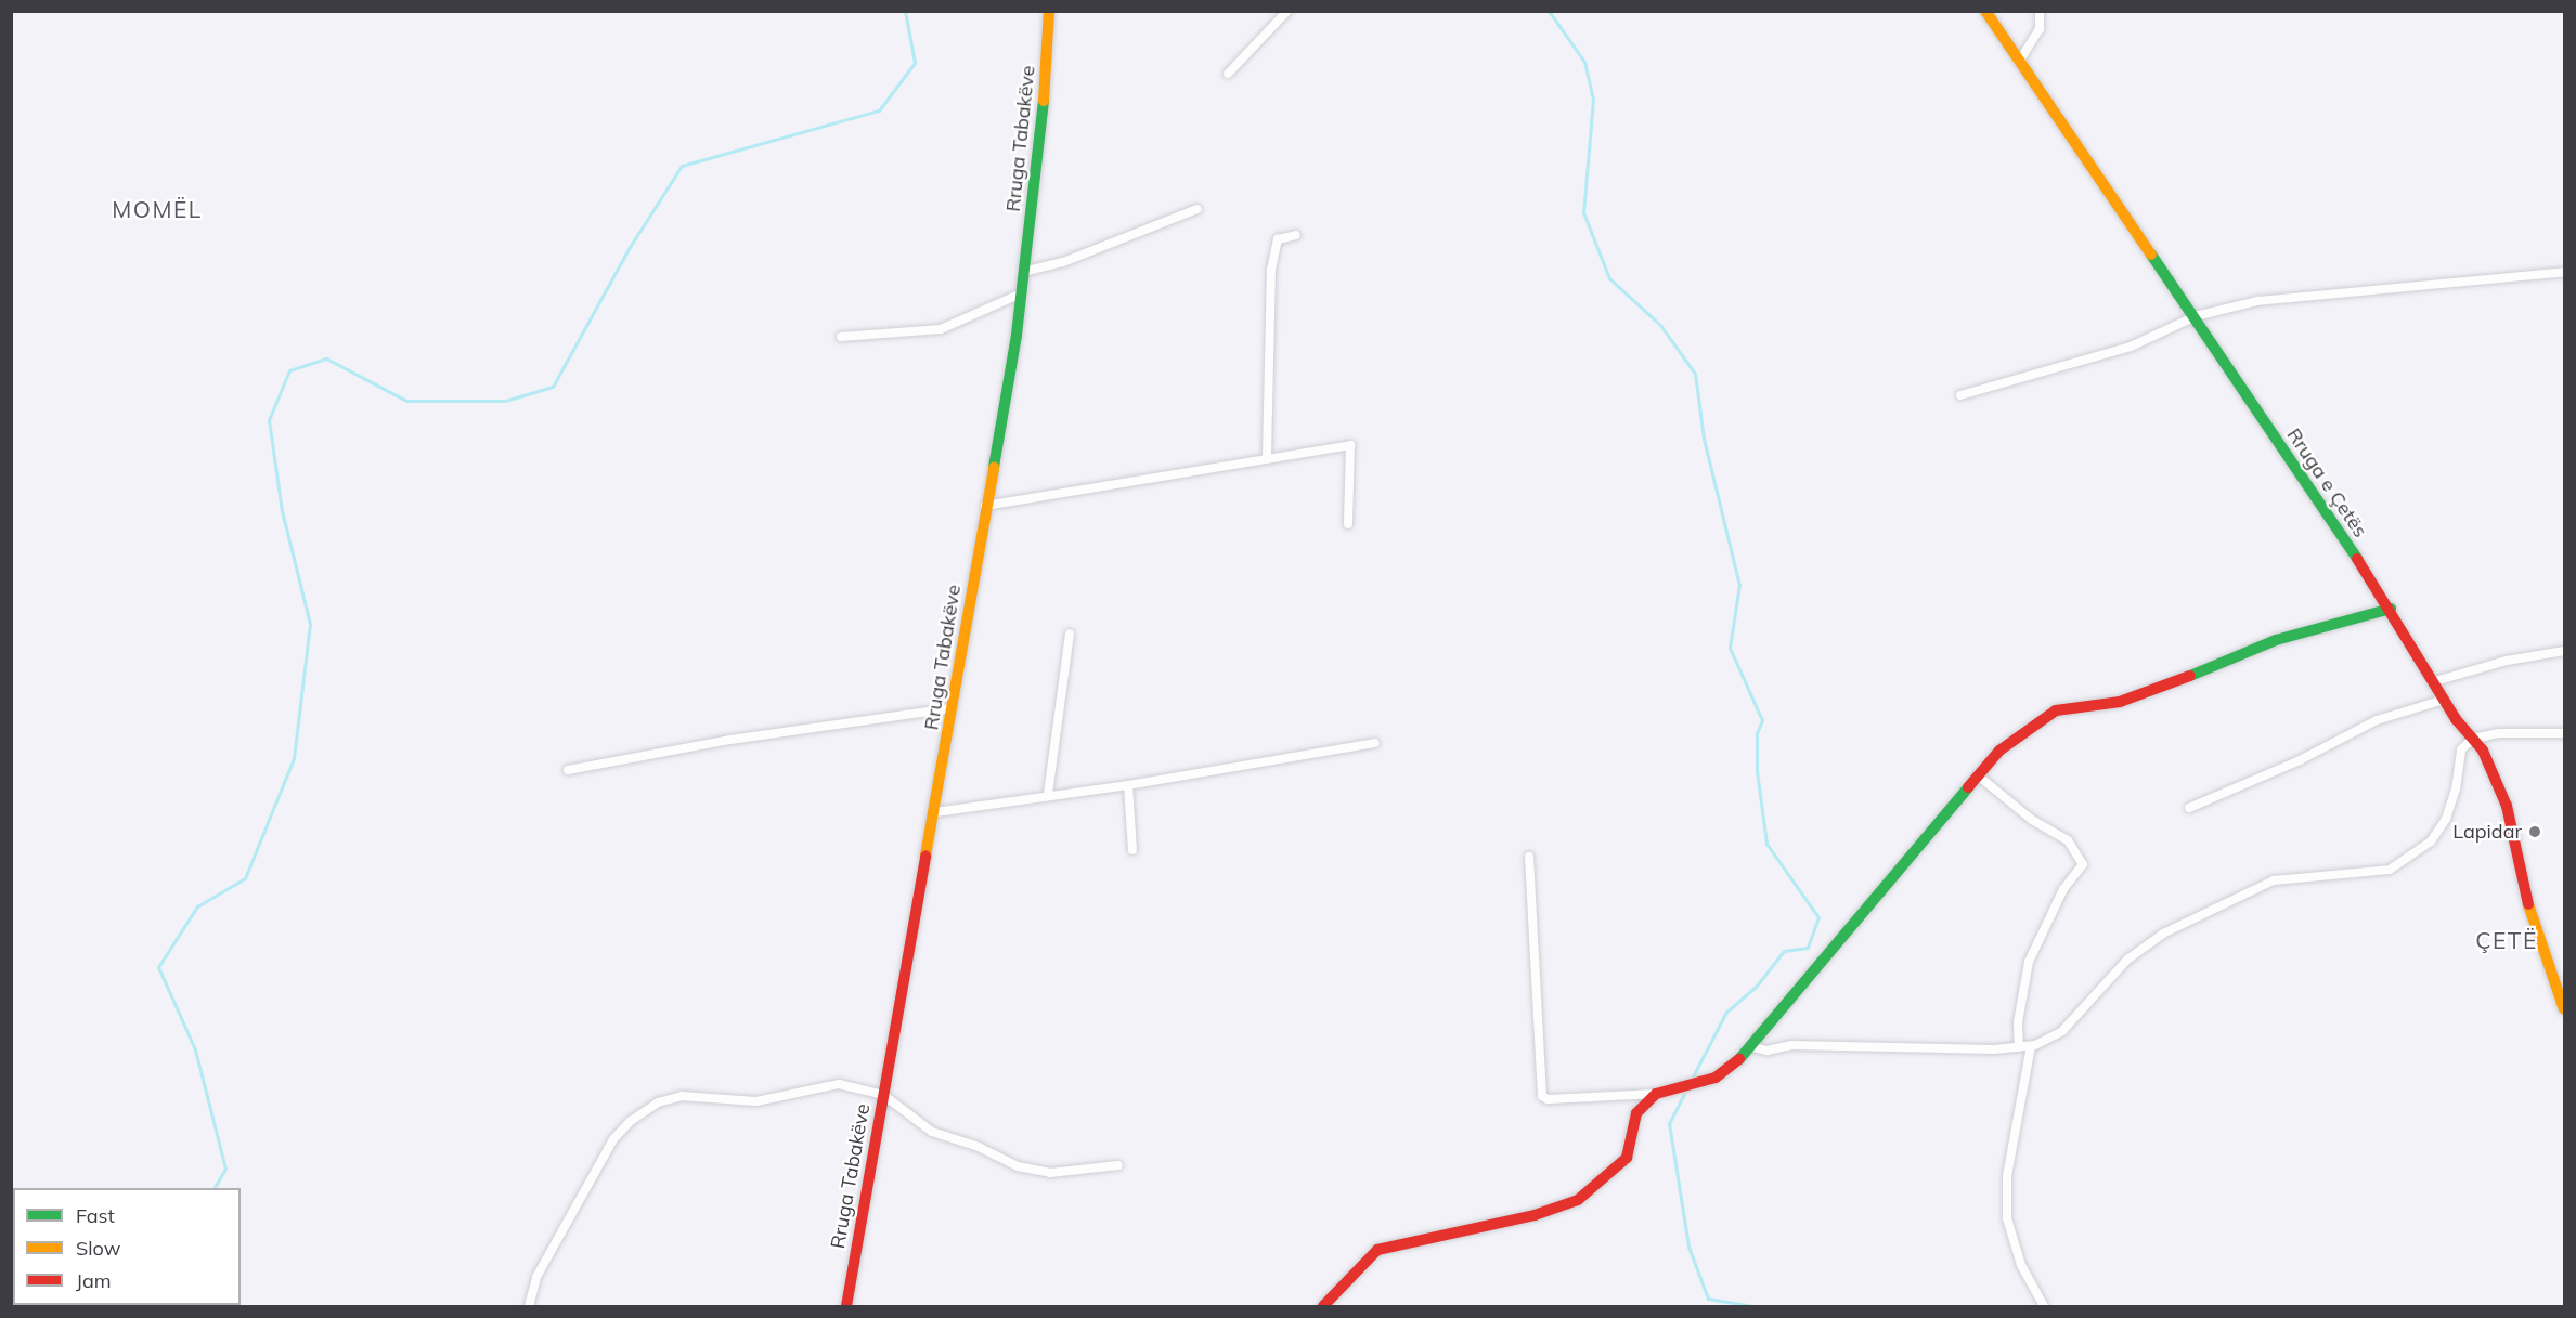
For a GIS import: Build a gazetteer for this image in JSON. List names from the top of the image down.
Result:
{
  "streets": {
    "street": ["Rruga Tabakëve", "Rruga e Çetës"]
  },
  "districts": ["MOMËL", "ÇETË"],
  "places": ["Lapidar"],
  "legend": ["Fast", "Slow", "Jam"]
}
